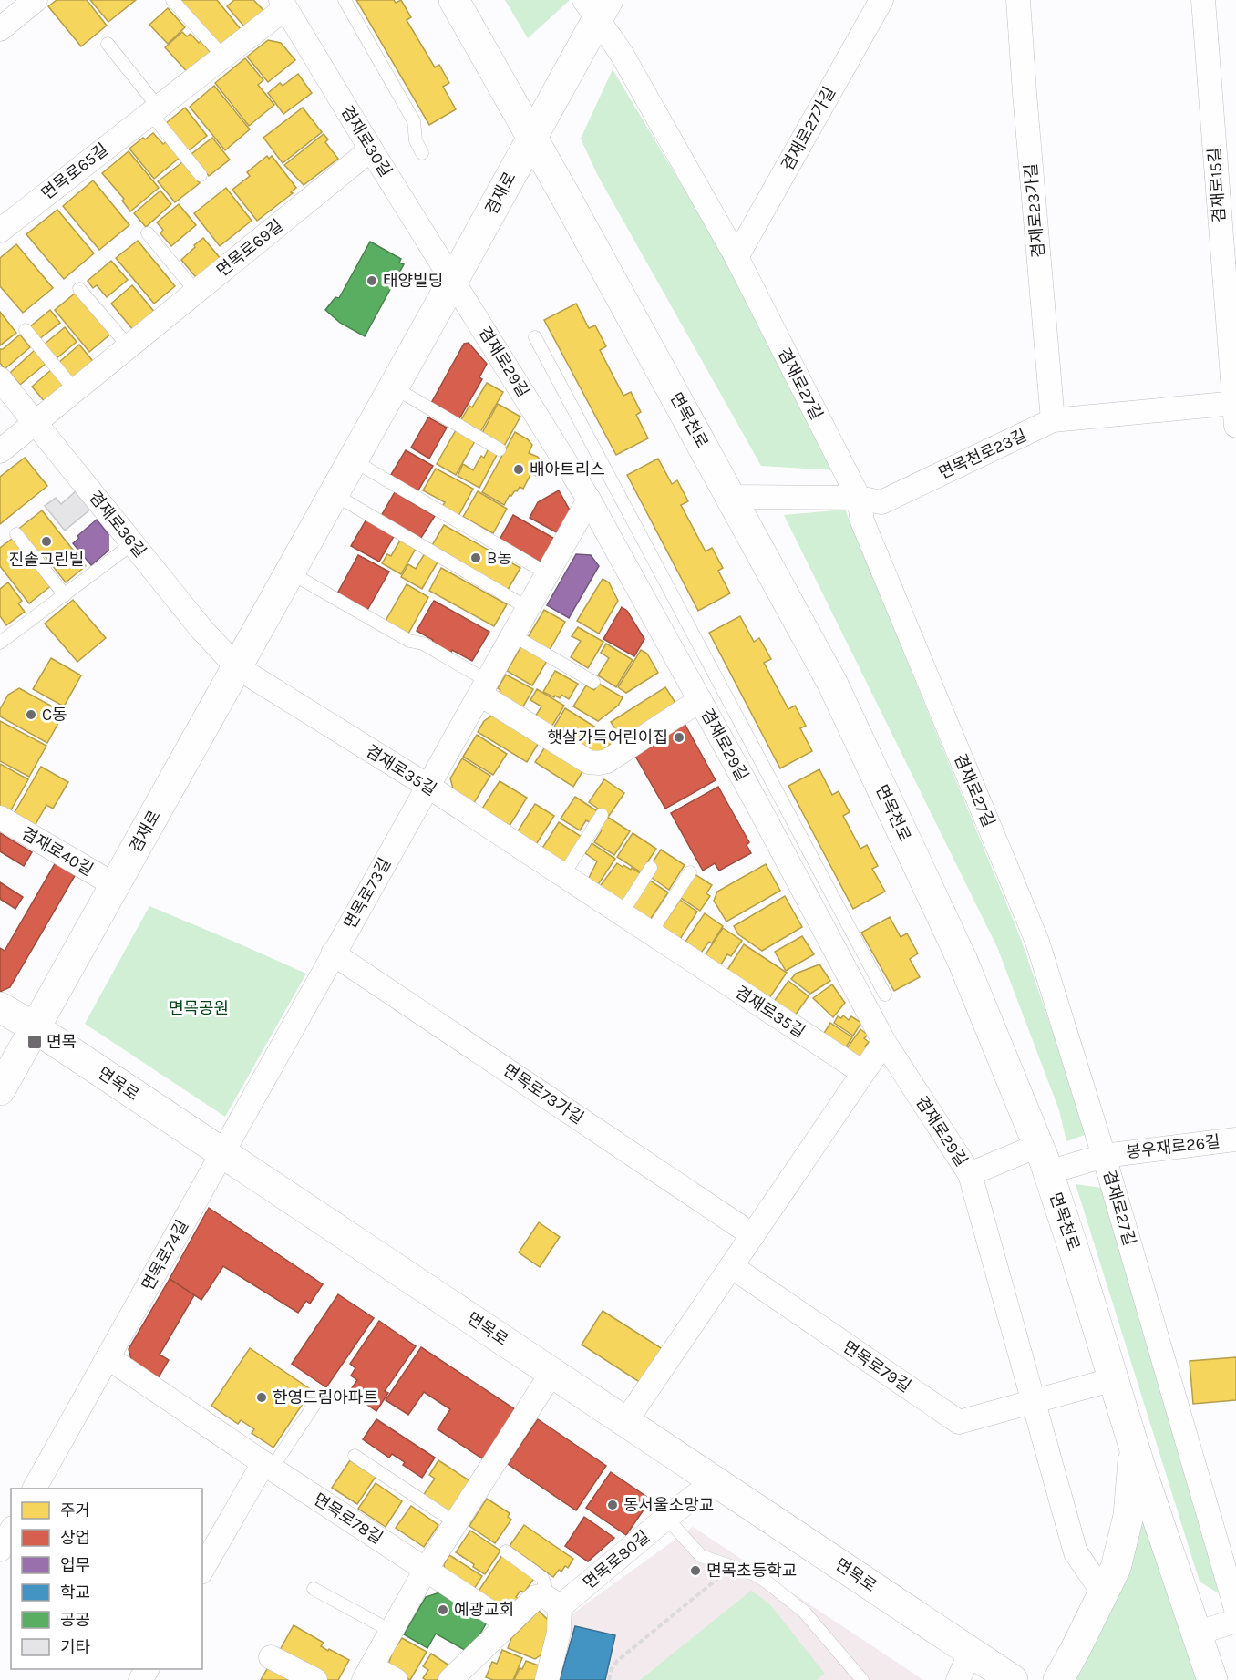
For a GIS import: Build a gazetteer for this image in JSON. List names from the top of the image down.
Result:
{
  "streets": {
    "main road": ["겸재로", "면목천로", "면목로"],
    "street": [
      "겸재로27가길",
      "겸재로30길",
      "면목로65길",
      "겸재로15길",
      "겸재로23가길",
      "면목로69길",
      "겸재로29길",
      "겸재로27길",
      "면목천로23길",
      "겸재로36길",
      "겸재로35길",
      "겸재로40길",
      "면목로73길",
      "면목로73가길",
      "봉우재로26길",
      "면목로74길",
      "면목로79길",
      "면목로78길",
      "면목로80길"
    ]
  },
  "crossings": [
    ["겸재로27가길", "겸재로27길"],
    ["겸재로30길", "면목로65길"],
    ["겸재로30길", "겸재로"],
    ["겸재로30길", "면목로69길"],
    ["겸재로30길", "겸재로29길"],
    ["겸재로15길", "면목천로23길"],
    ["겸재로", "겸재로29길"],
    ["겸재로", "겸재로27길"],
    ["겸재로", "면목천로"],
    ["겸재로", "겸재로36길"],
    ["겸재로", "겸재로35길"],
    ["겸재로", "겸재로40길"],
    ["겸재로", "면목로"],
    ["겸재로23가길", "면목천로23길"],
    ["면목로69길", "겸재로36길"],
    ["겸재로29길", "면목로73길"],
    ["겸재로29길", "봉우재로26길"],
    ["겸재로29길", "면목로79길"],
    ["겸재로27길", "면목천로23길"],
    ["겸재로27길", "봉우재로26길"],
    ["면목천로", "면목천로23길"],
    ["면목천로", "봉우재로26길"],
    ["겸재로36길", "겸재로35길"],
    ["겸재로35길", "면목로73길"],
    ["면목로73길", "면목로"],
    ["면목로73길", "면목로73가길"],
    ["면목로73길", "면목로74길"],
    ["면목로", "면목로74길"],
    ["면목로", "면목로80길"],
    ["면목로78길", "면목로80길"]
  ],
  "parks": ["면목공원"],
  "places": {
    "other": [
      "태양빌딩",
      "배아트리스",
      "진솔그린빌",
      "B동",
      "C동",
      "햇살가득어린이집",
      "한영드림아파트",
      "동서울소망교",
      "면목초등학교",
      "예광교회"
    ],
    "transit": ["면목"]
  },
  "legend": [
    "주거",
    "상업",
    "업무",
    "학교",
    "공공",
    "기타"
  ]
}
